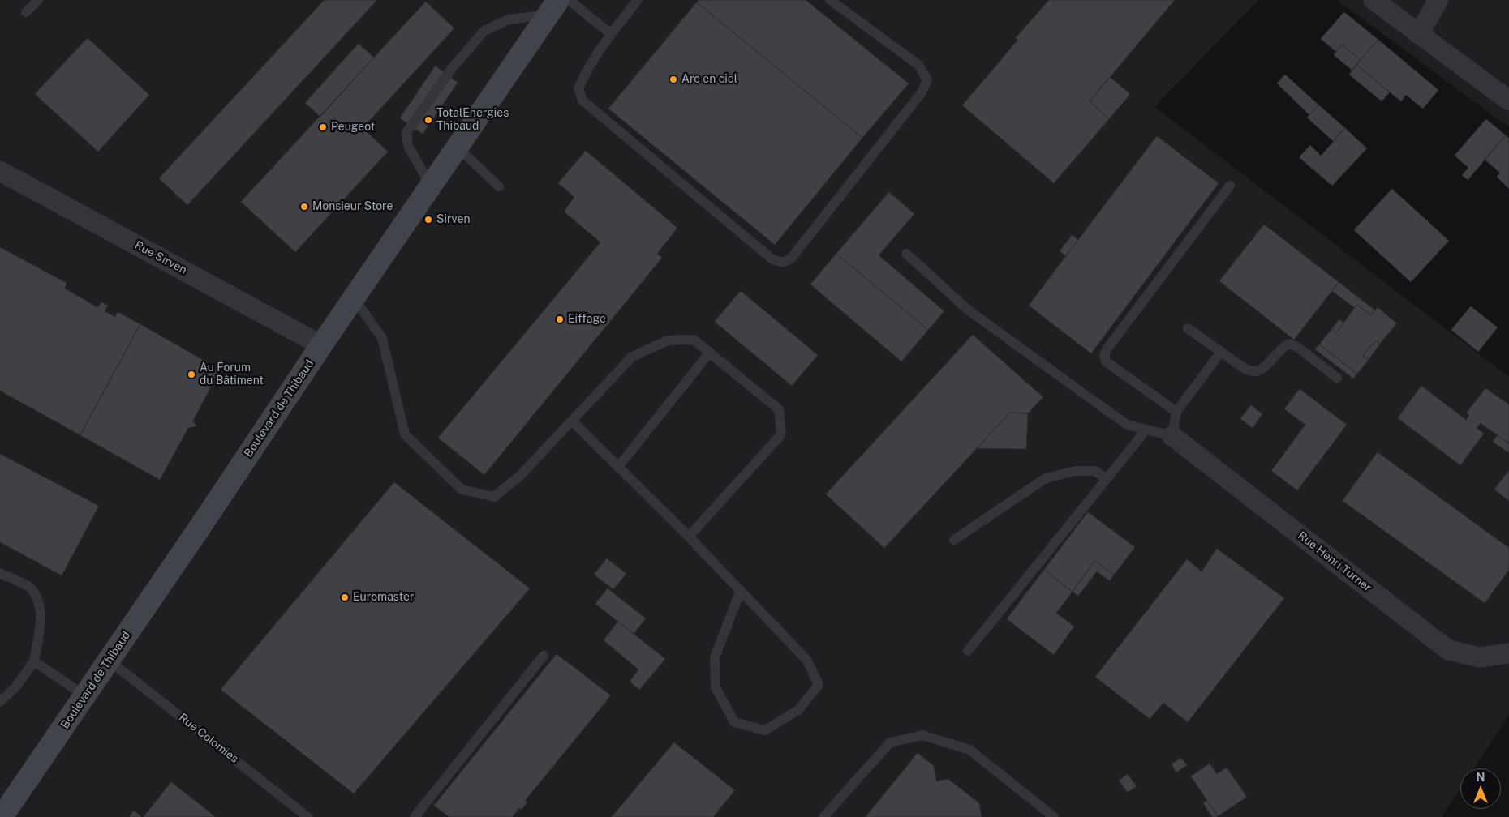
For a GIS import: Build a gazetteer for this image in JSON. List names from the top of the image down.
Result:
{
  "streets": {
    "street": ["Rue Sirven", "Boulevard de Thibaud", "Rue Henri Turner"],
    "lane": ["Rue Colomies"]
  },
  "crossings": [
    ["Rue Sirven", "Boulevard de Thibaud"],
    ["Boulevard de Thibaud", "Rue Colomies"]
  ],
  "places": [
    "Arc en ciel",
    "TotalEnergies Thibaud",
    "Peugeot",
    "Monsieur Store",
    "Sirven",
    "Eiffage",
    "Au Forum du Bâtiment",
    "Euromaster"
  ],
  "north": "top"
}
